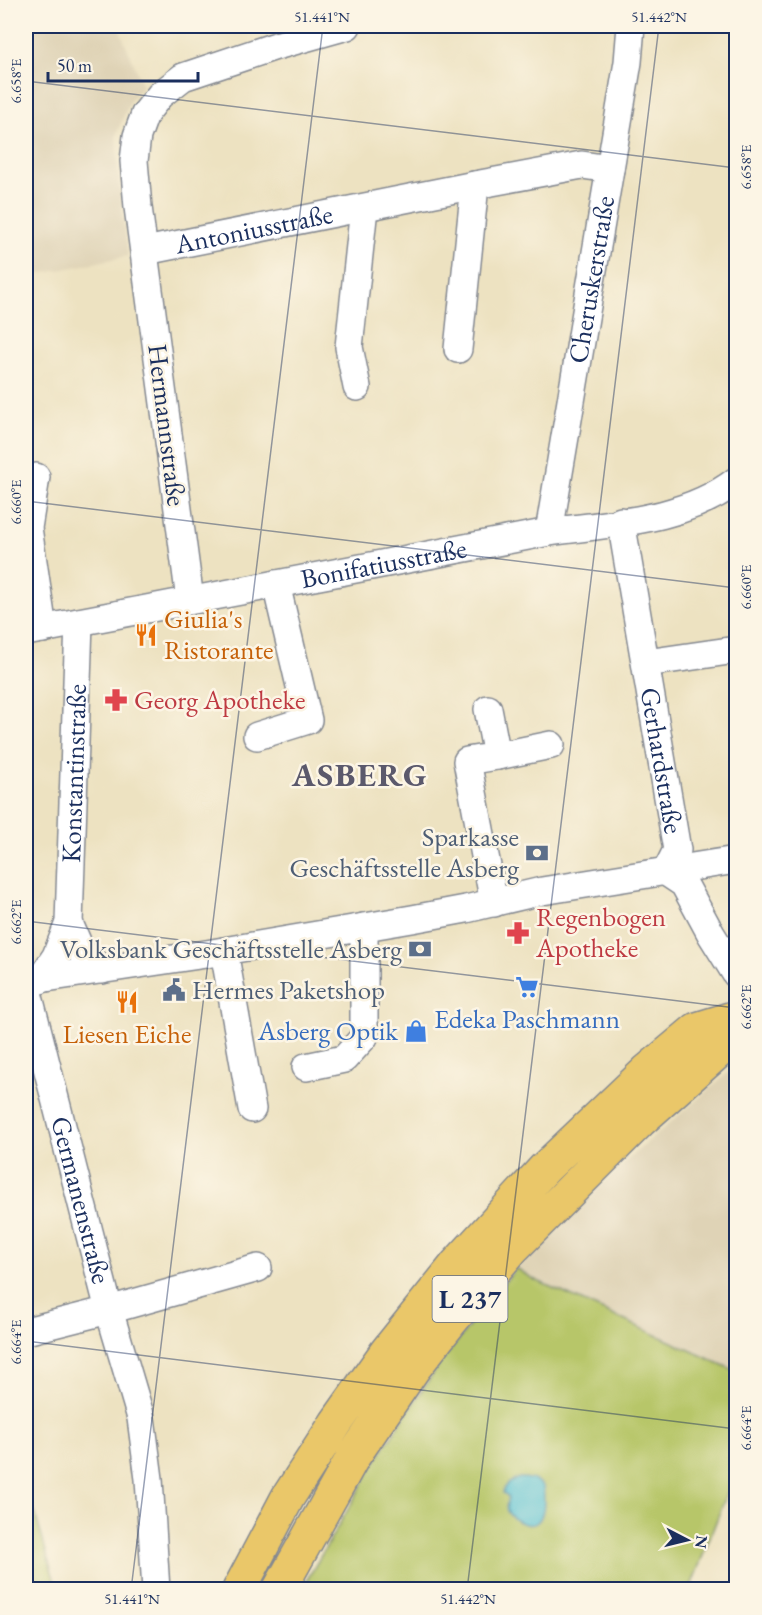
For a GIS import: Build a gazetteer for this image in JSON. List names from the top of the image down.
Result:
{
  "streets": {
    "highway": ["L 237"],
    "street": [
      "Antoniusstraße",
      "Cheruskerstraße",
      "Hermannstraße",
      "Bonifatiusstraße",
      "Gerhardstraße",
      "Konstantinstraße",
      "Germanenstraße"
    ]
  },
  "crossings": [
    ["Antoniusstraße", "Cheruskerstraße"],
    ["Antoniusstraße", "Hermannstraße"],
    ["Cheruskerstraße", "Bonifatiusstraße"],
    ["Hermannstraße", "Bonifatiusstraße"],
    ["Bonifatiusstraße", "Gerhardstraße"],
    ["Bonifatiusstraße", "Konstantinstraße"],
    ["Konstantinstraße", "Germanenstraße"]
  ],
  "districts": ["ASBERG"],
  "places": {
    "restaurant": ["Giulia's Ristorante", "Liesen Eiche"],
    "pharmacy": ["Georg Apotheke", "Regenbogen Apotheke"],
    "bank": ["Sparkasse Geschäftsstelle Asberg", "Volksbank Geschäftsstelle Asberg"],
    "supermarket": ["Edeka Paschmann"],
    "public building": ["Hermes Paketshop"],
    "shop": ["Asberg Optik"]
  },
  "scale_bar": "50 m",
  "north": "right",
  "coordinates": [
    "51.441°N",
    "51.442°N",
    "6.658°E",
    "6.660°E",
    "6.662°E",
    "6.664°E"
  ]
}
